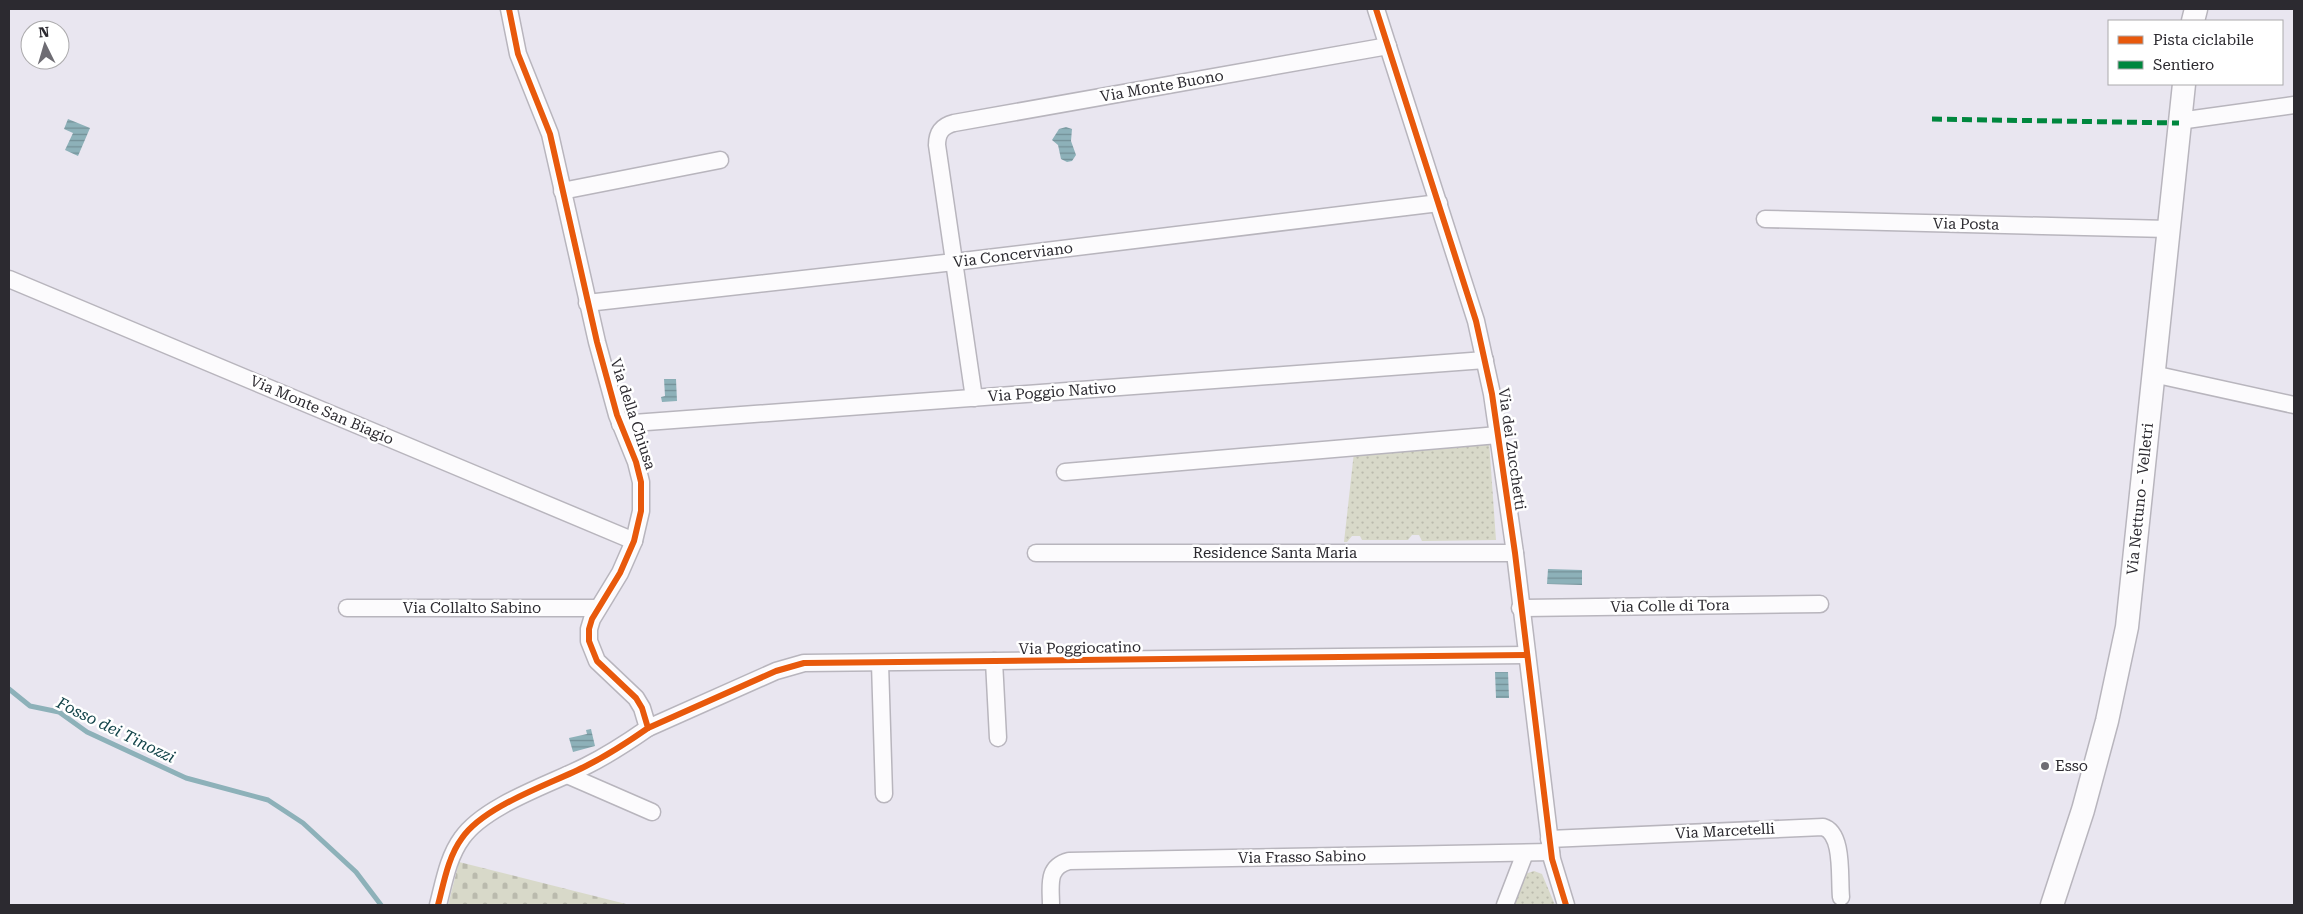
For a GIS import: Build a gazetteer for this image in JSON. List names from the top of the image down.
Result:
{
  "streets": {
    "main road": ["Via Nettuno - Velletri"],
    "street": [
      "Via Monte Buono",
      "Via Posta",
      "Via Concerviano",
      "Via Poggio Nativo",
      "Via Monte San Biagio",
      "Via della Chiusa",
      "Via dei Zucchetti",
      "Residence Santa Maria",
      "Via Colle di Tora",
      "Via Collalto Sabino",
      "Via Poggiocatino",
      "Via Marcetelli",
      "Via Frasso Sabino"
    ]
  },
  "crossings": [
    ["Via Monte Buono", "Via Concerviano"],
    ["Via Monte Buono", "Via dei Zucchetti"],
    ["Via Posta", "Via Nettuno - Velletri"],
    ["Via Concerviano", "Via della Chiusa"],
    ["Via Concerviano", "Via dei Zucchetti"],
    ["Via Poggio Nativo", "Via della Chiusa"],
    ["Via Poggio Nativo", "Via dei Zucchetti"],
    ["Via Monte San Biagio", "Via della Chiusa"],
    ["Via della Chiusa", "Via Collalto Sabino"],
    ["Via della Chiusa", "Via Poggiocatino"],
    ["Via dei Zucchetti", "Residence Santa Maria"],
    ["Via dei Zucchetti", "Via Colle di Tora"],
    ["Via dei Zucchetti", "Via Poggiocatino"],
    ["Via dei Zucchetti", "Via Marcetelli"],
    ["Via dei Zucchetti", "Via Frasso Sabino"],
    ["Via Marcetelli", "Via Frasso Sabino"]
  ],
  "water": ["Fosso dei Tinozzi"],
  "places": ["Esso"],
  "legend": ["Pista ciclabile", "Sentiero"],
  "north": "top"
}
